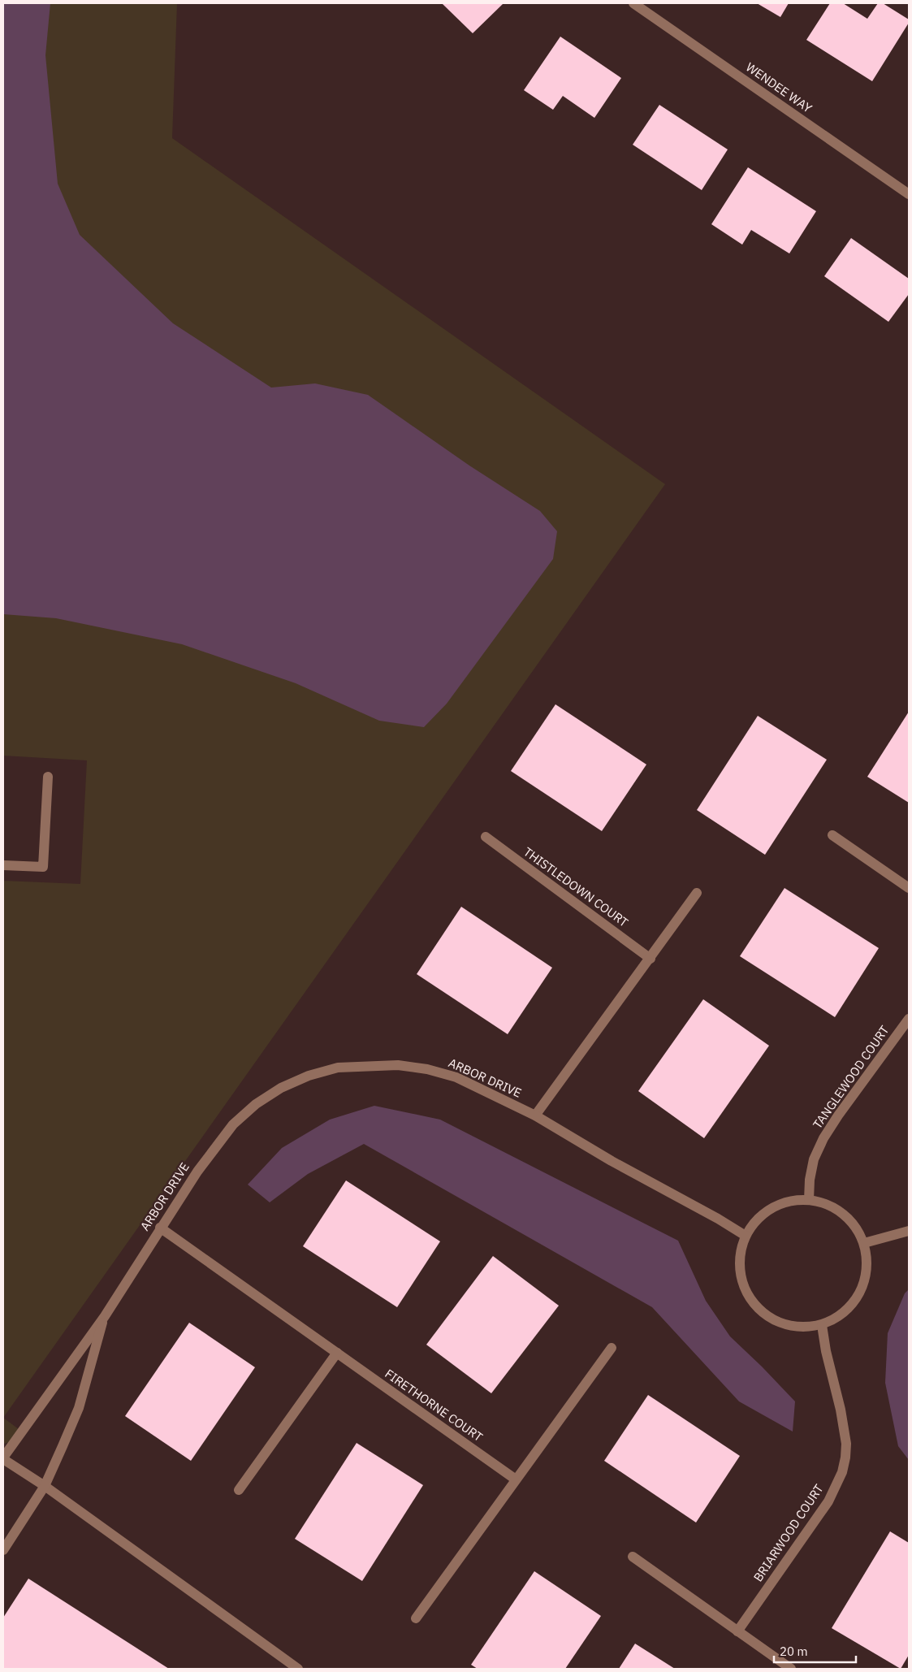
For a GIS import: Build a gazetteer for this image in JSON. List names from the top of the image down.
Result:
{
  "streets": {
    "street": [
      "WENDEE WAY",
      "THISTLEDOWN COURT",
      "TANGLEWOOD COURT",
      "ARBOR DRIVE",
      "FIRETHORNE COURT",
      "BRIARWOOD COURT"
    ]
  },
  "crossings": [
    ["TANGLEWOOD COURT", "ARBOR DRIVE"],
    ["TANGLEWOOD COURT", "BRIARWOOD COURT"],
    ["ARBOR DRIVE", "FIRETHORNE COURT"],
    ["ARBOR DRIVE", "BRIARWOOD COURT"]
  ],
  "scale_bar": "20 m"
}
